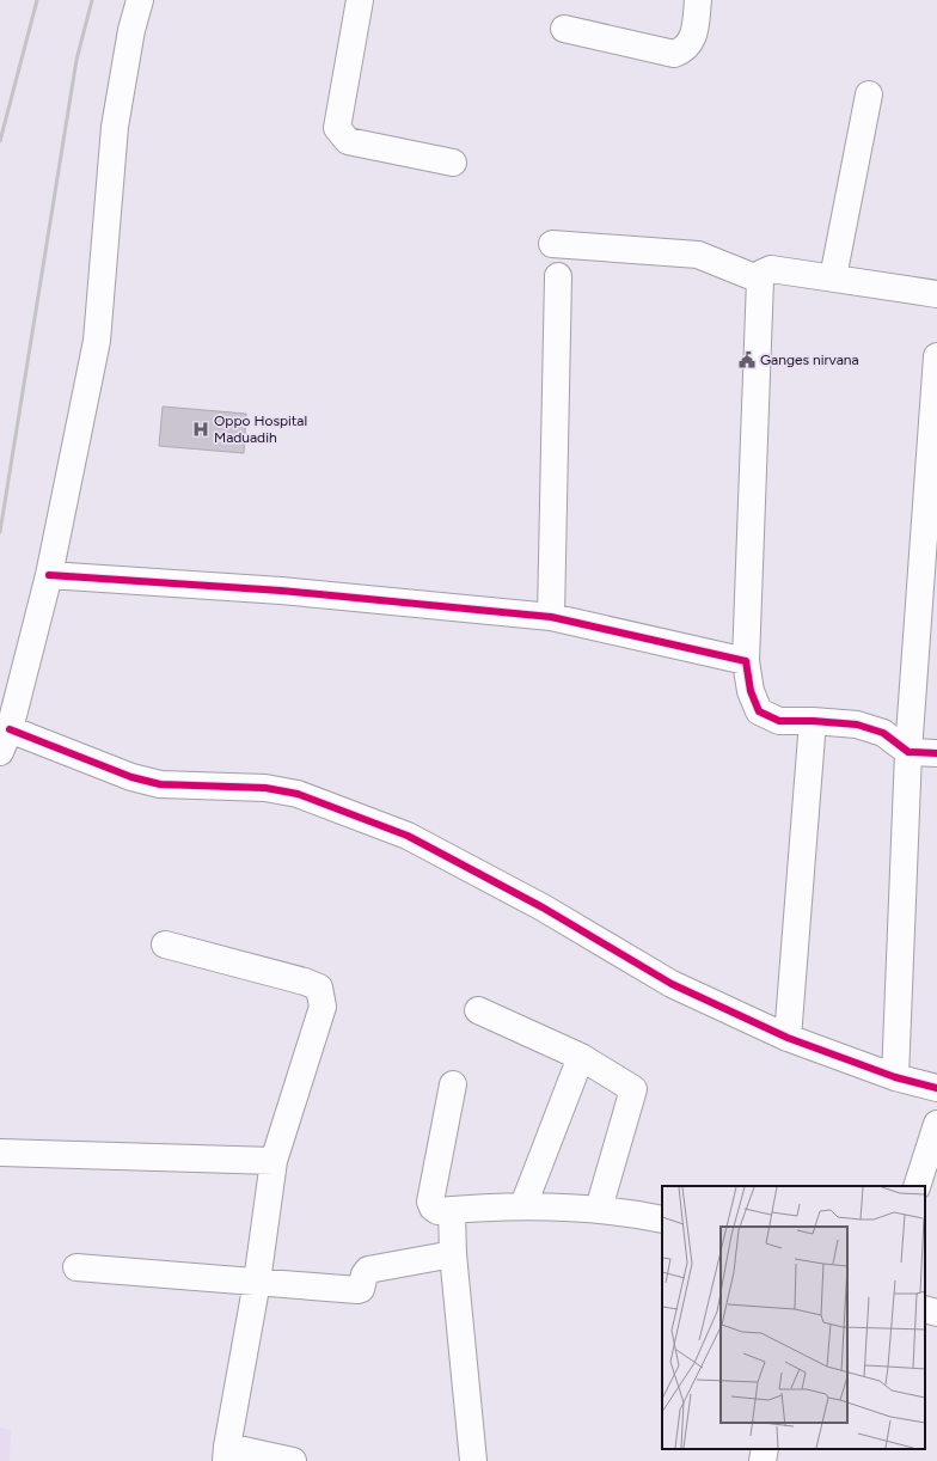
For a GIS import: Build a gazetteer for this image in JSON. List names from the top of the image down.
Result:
{
  "places": {
    "public building": ["Ganges nirvana"],
    "hospital": ["Oppo Hospital Maduadih"]
  }
}
